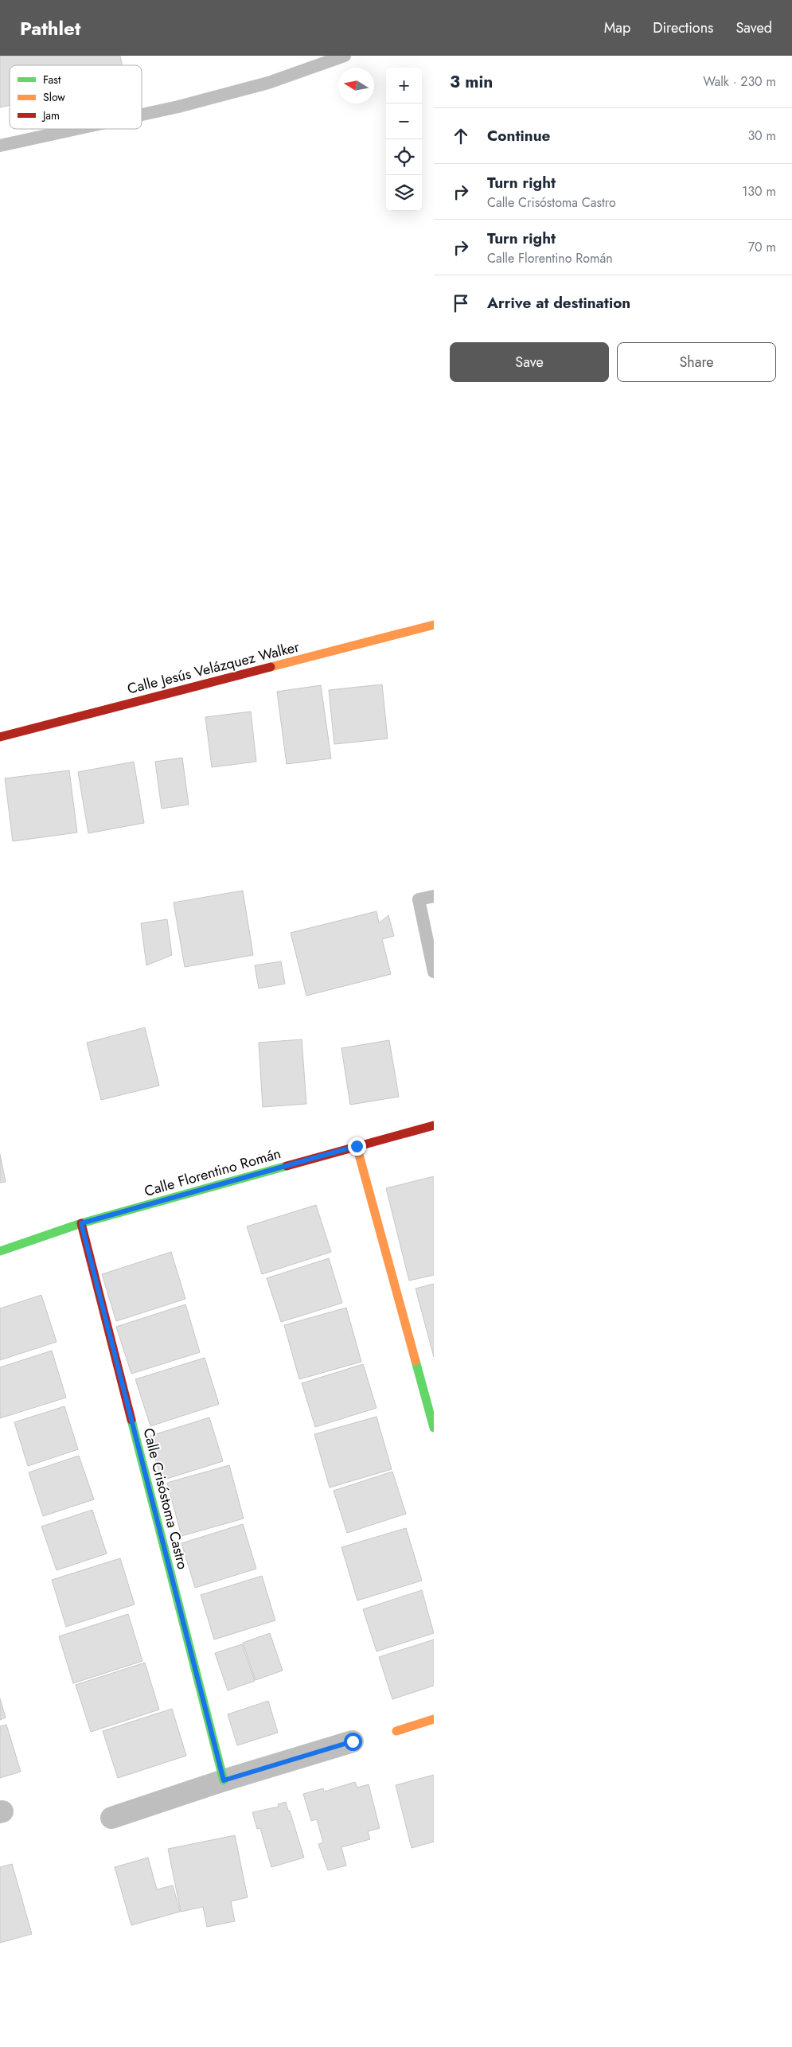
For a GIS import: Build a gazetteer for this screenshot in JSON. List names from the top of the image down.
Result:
{
  "streets": {
    "street": ["Calle Jesús Velázquez Walker", "Calle Florentino Román", "Calle Crisóstoma Castro"]
  },
  "crossings": [
    ["Calle Florentino Román", "Calle Crisóstoma Castro"]
  ],
  "legend": ["Fast", "Slow", "Jam"],
  "north": "left",
  "page": {
    "header": "Pathlet",
    "nav": ["Map", "Directions", "Saved"],
    "heading": ["3 min", "Walk · 230 m"],
    "map_buttons": ["+", "−"],
    "list": [
      ["Continue", "30 m"],
      ["Turn right", "Calle Crisóstoma Castro", "130 m"],
      ["Turn right", "Calle Florentino Román", "70 m"],
      "Arrive at destination"
    ],
    "buttons": ["Save", "Share"]
  }
}
